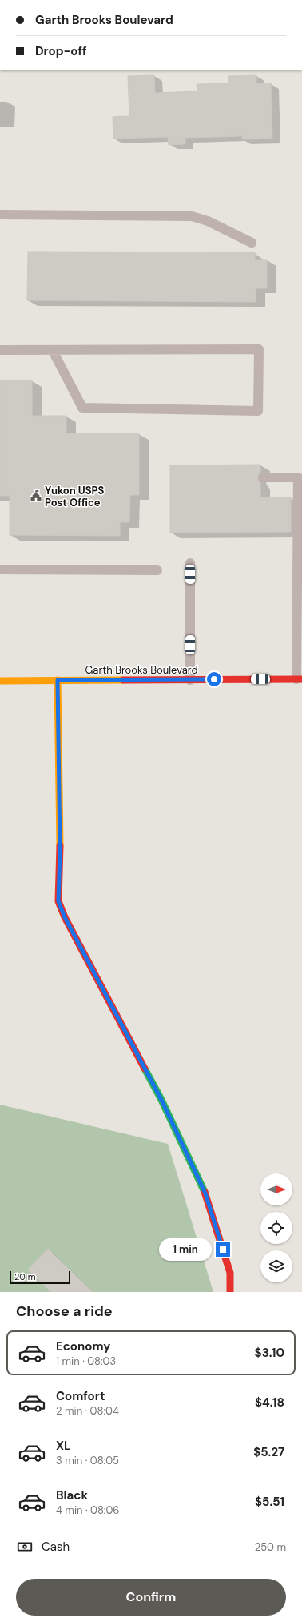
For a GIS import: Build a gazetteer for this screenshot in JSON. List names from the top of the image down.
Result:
{
  "streets": {
    "street": ["Garth Brooks Boulevard"]
  },
  "places": {
    "public building": ["Yukon USPS Post Office"]
  },
  "scale_bar": "20 m",
  "north": "right",
  "page": {
    "banner": ["Garth Brooks Boulevard", "Drop-off"],
    "bubble": "1 min",
    "scale": "20 m",
    "heading": "Choose a ride",
    "list": [
      {
        "name": "Economy",
        "note": "1 min · 08:03",
        "value": "$3.10"
      },
      {
        "name": "Comfort",
        "note": "2 min · 08:04",
        "value": "$4.18"
      },
      {
        "name": "XL",
        "note": "3 min · 08:05",
        "value": "$5.27"
      },
      {
        "name": "Black",
        "note": "4 min · 08:06",
        "value": "$5.51"
      }
    ],
    "pay": ["Cash", "250 m"],
    "buttons": "Confirm"
  }
}
